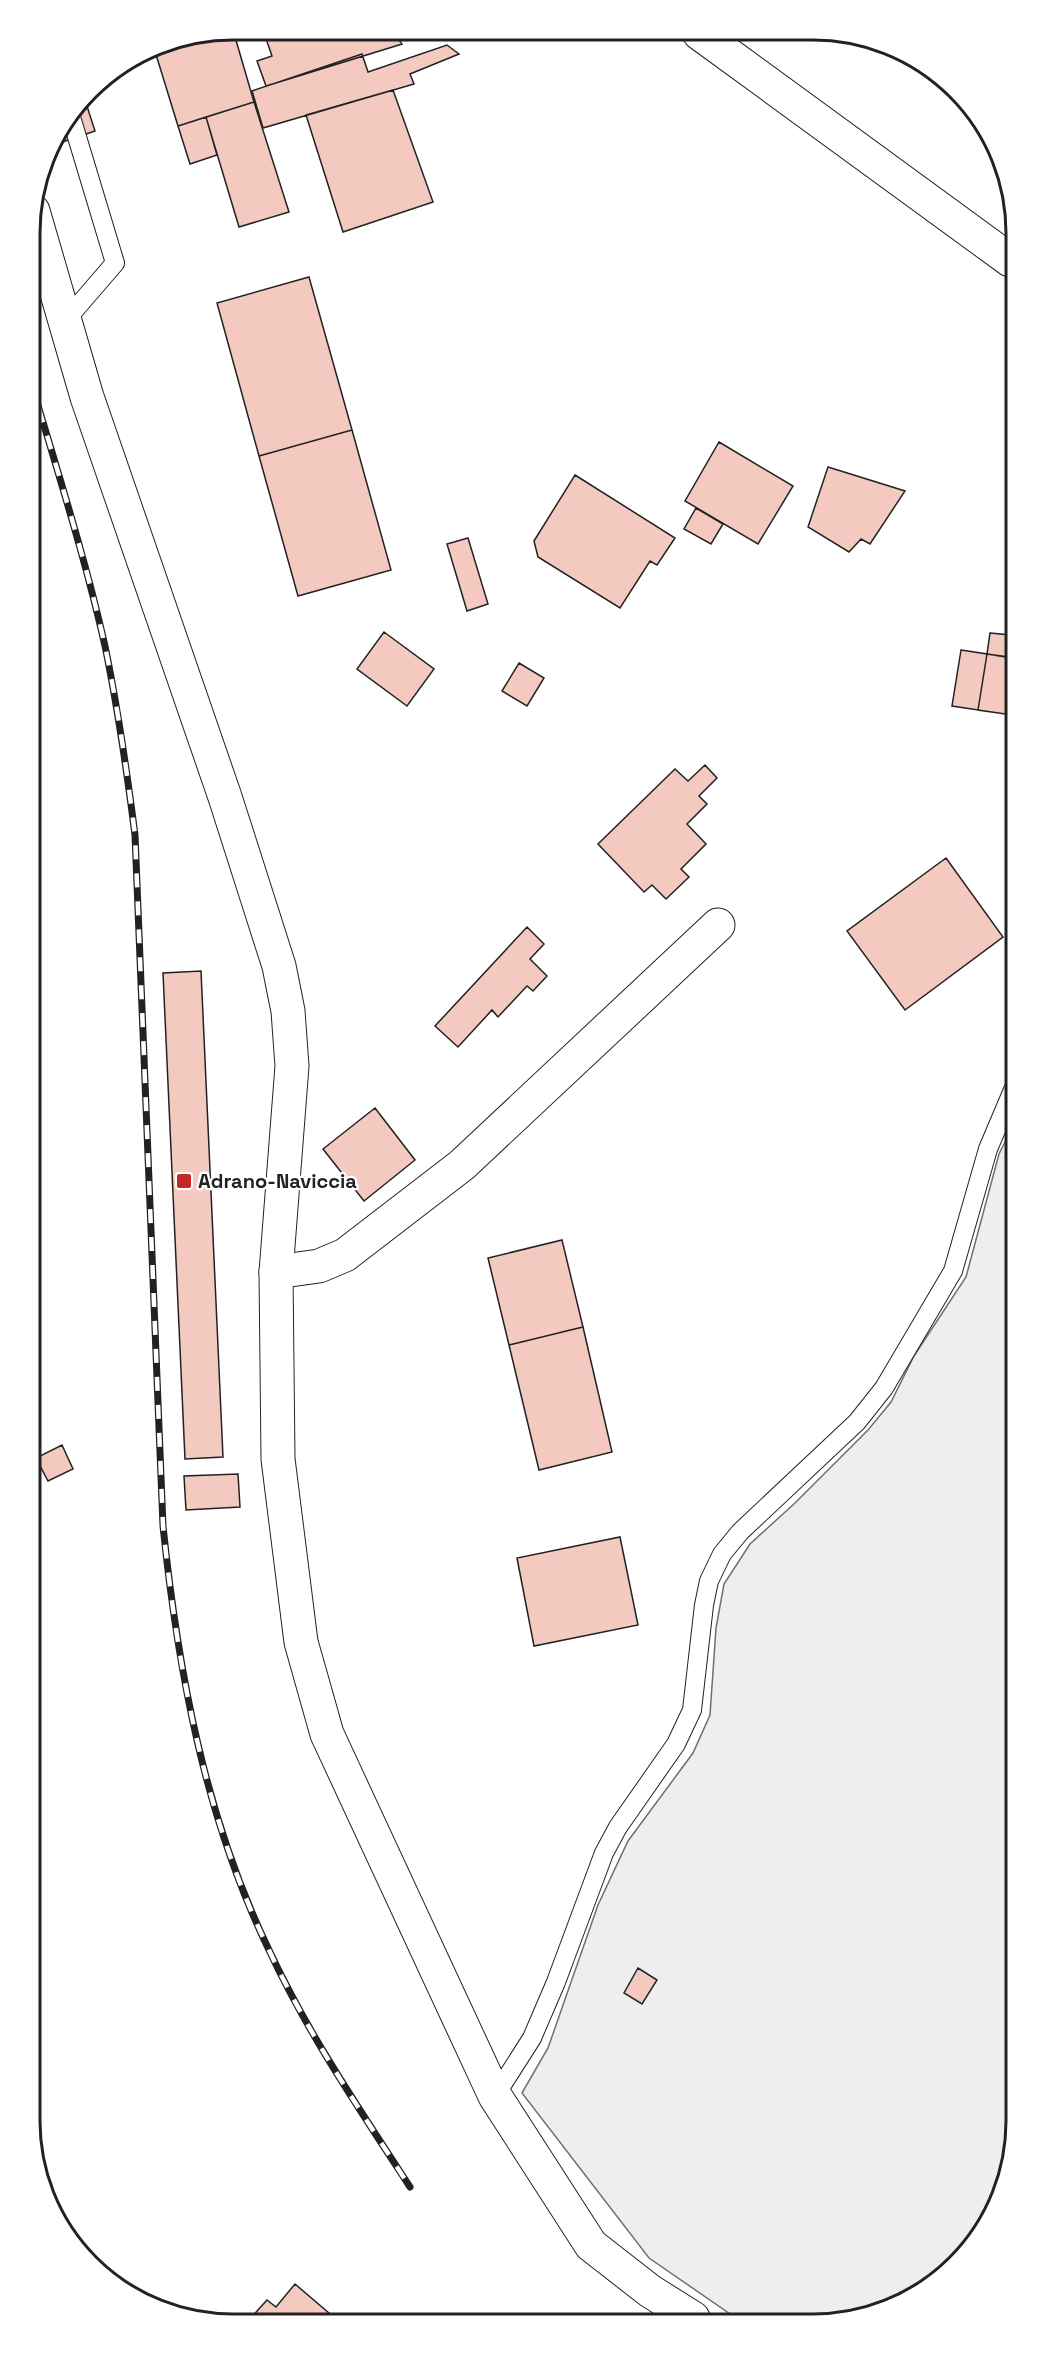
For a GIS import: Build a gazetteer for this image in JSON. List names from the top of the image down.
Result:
{
  "places": {
    "transit": ["Adrano-Naviccia"]
  }
}
